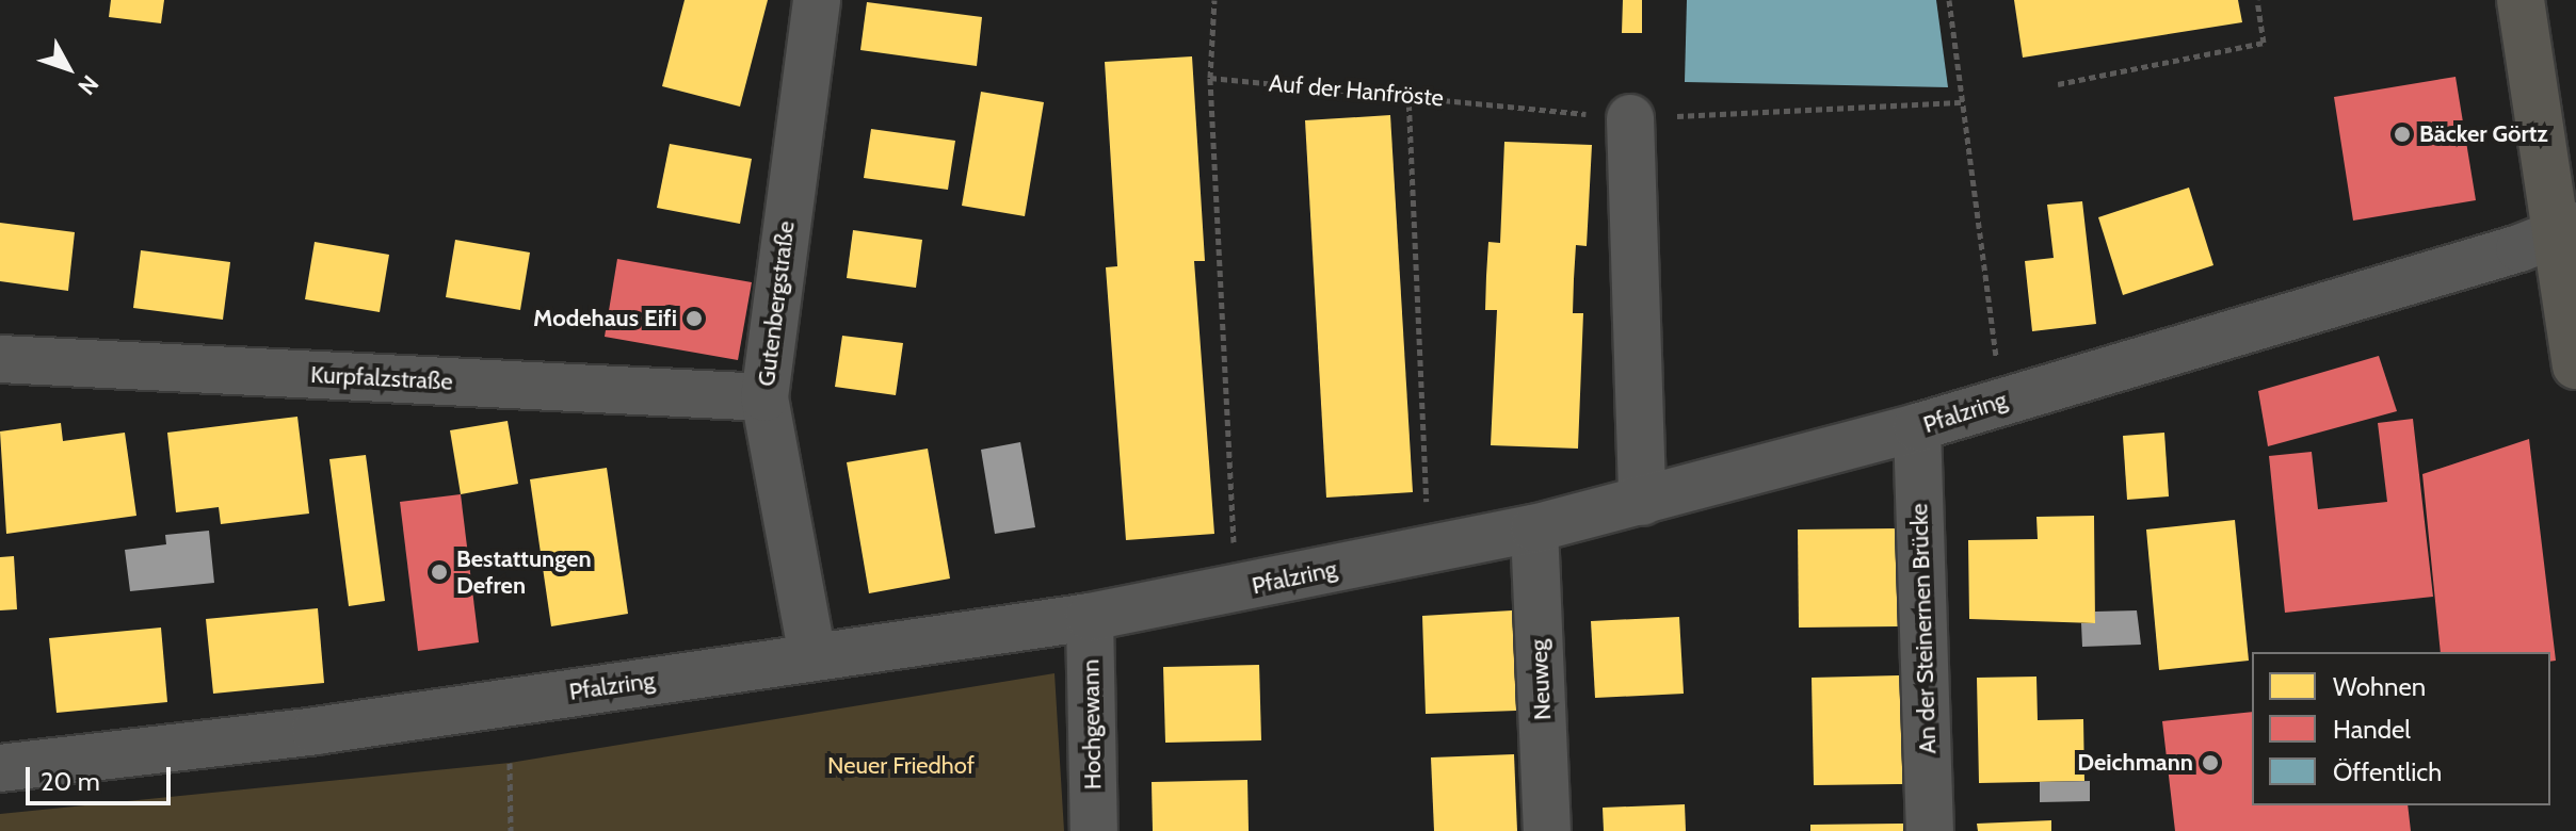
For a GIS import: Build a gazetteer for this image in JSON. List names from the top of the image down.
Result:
{
  "streets": {
    "street": [
      "Gutenbergstraße",
      "Kurpfalzstraße",
      "Pfalzring",
      "An der Steinernen Brücke",
      "Neuweg",
      "Hochgewann"
    ],
    "path": ["Auf der Hanfröste"]
  },
  "crossings": [
    ["Gutenbergstraße", "Kurpfalzstraße"],
    ["Gutenbergstraße", "Pfalzring"],
    ["Pfalzring", "An der Steinernen Brücke"],
    ["Pfalzring", "Neuweg"],
    ["Pfalzring", "Hochgewann"]
  ],
  "parks": ["Neuer Friedhof"],
  "places": [
    "Bäcker Görtz",
    "Modehaus Eifi",
    "Bestattungen Defren",
    "Deichmann"
  ],
  "legend": ["Wohnen", "Handel", "Öffentlich"],
  "scale_bar": "20 m",
  "north": "bottom right"
}
